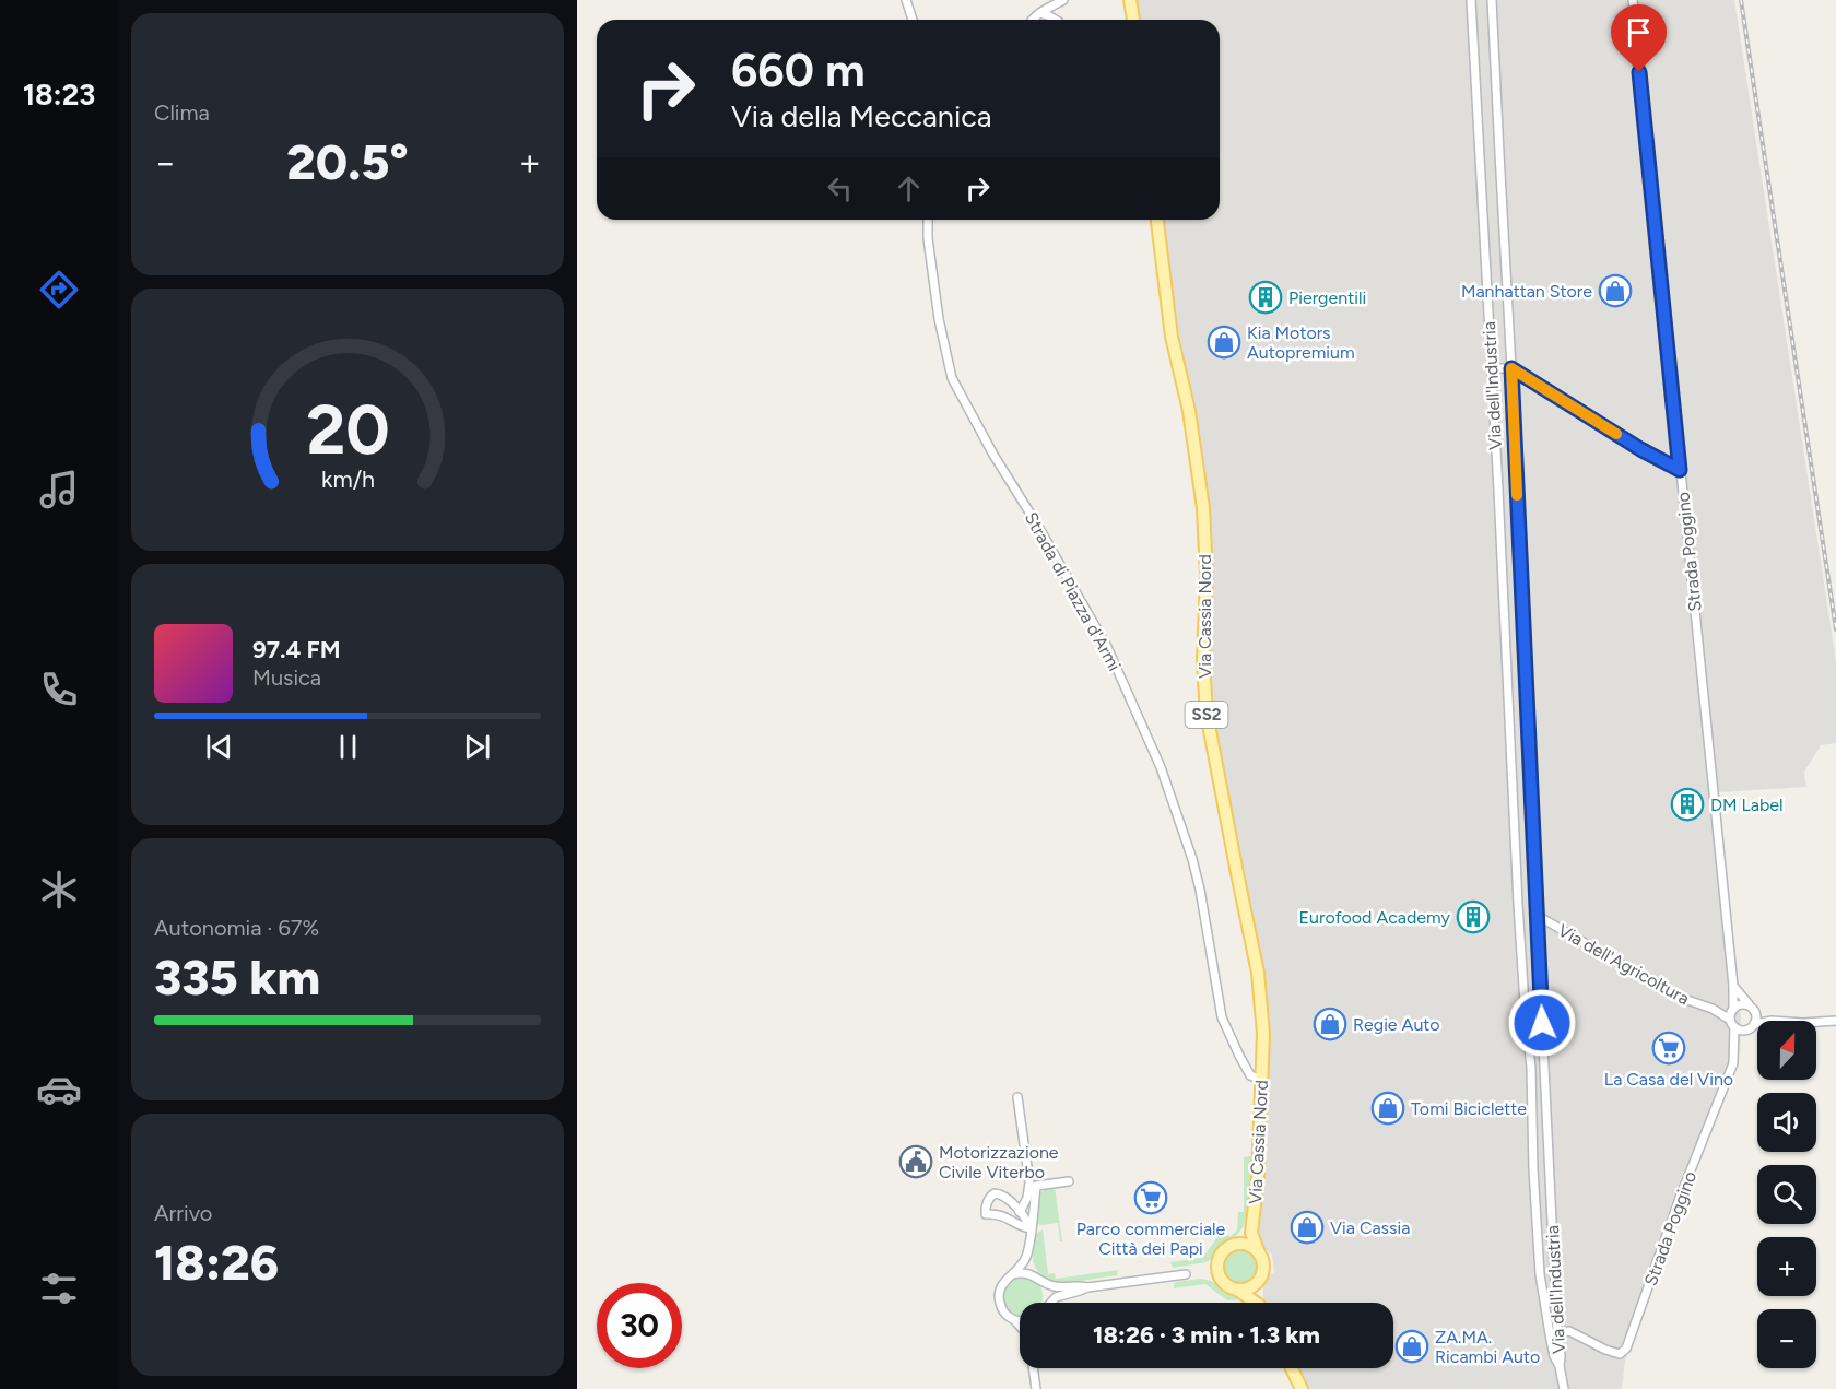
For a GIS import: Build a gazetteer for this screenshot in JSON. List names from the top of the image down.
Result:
{
  "streets": {
    "main road": ["Via Cassia Nord", "SS2"],
    "street": [
      "Via dell'Industria",
      "Strada Poggino",
      "Strada di Piazza d'Armi",
      "Via dell'Agricoltura"
    ]
  },
  "crossings": [
    ["Via dell'Industria", "Strada Poggino"],
    ["Via dell'Industria", "Via dell'Agricoltura"],
    ["Strada Poggino", "Via dell'Agricoltura"],
    ["Strada di Piazza d'Armi", "Via Cassia Nord"],
    ["Via Cassia Nord", "SS2"]
  ],
  "places": {
    "shop": [
      "Manhattan Store",
      "Kia Motors Autopremium",
      "Regie Auto",
      "Tomi Biciclette",
      "Via Cassia",
      "ZA.MA. Ricambi Auto"
    ],
    "building": ["Piergentili", "DM Label", "Eurofood Academy"],
    "supermarket": ["La Casa del Vino", "Parco commerciale Città dei Papi"],
    "public building": ["Motorizzazione Civile Viterbo"]
  },
  "north": "top",
  "page": {
    "tabs": "18:23",
    "tile": [
      "Clima",
      ["Autonomia · 67%", "335 km"],
      ["Arrivo", "18:26"]
    ],
    "turn": ["660 m", "Via della Meccanica"],
    "heat": ["−", "20.5°", "+"],
    "song": ["97.4 FM", "Musica"],
    "map_buttons": ["+", "−"],
    "limit": "30",
    "trip": "18:26 · 3 min · 1.3 km",
    "gauge": ["20", "km/h"]
  }
}
